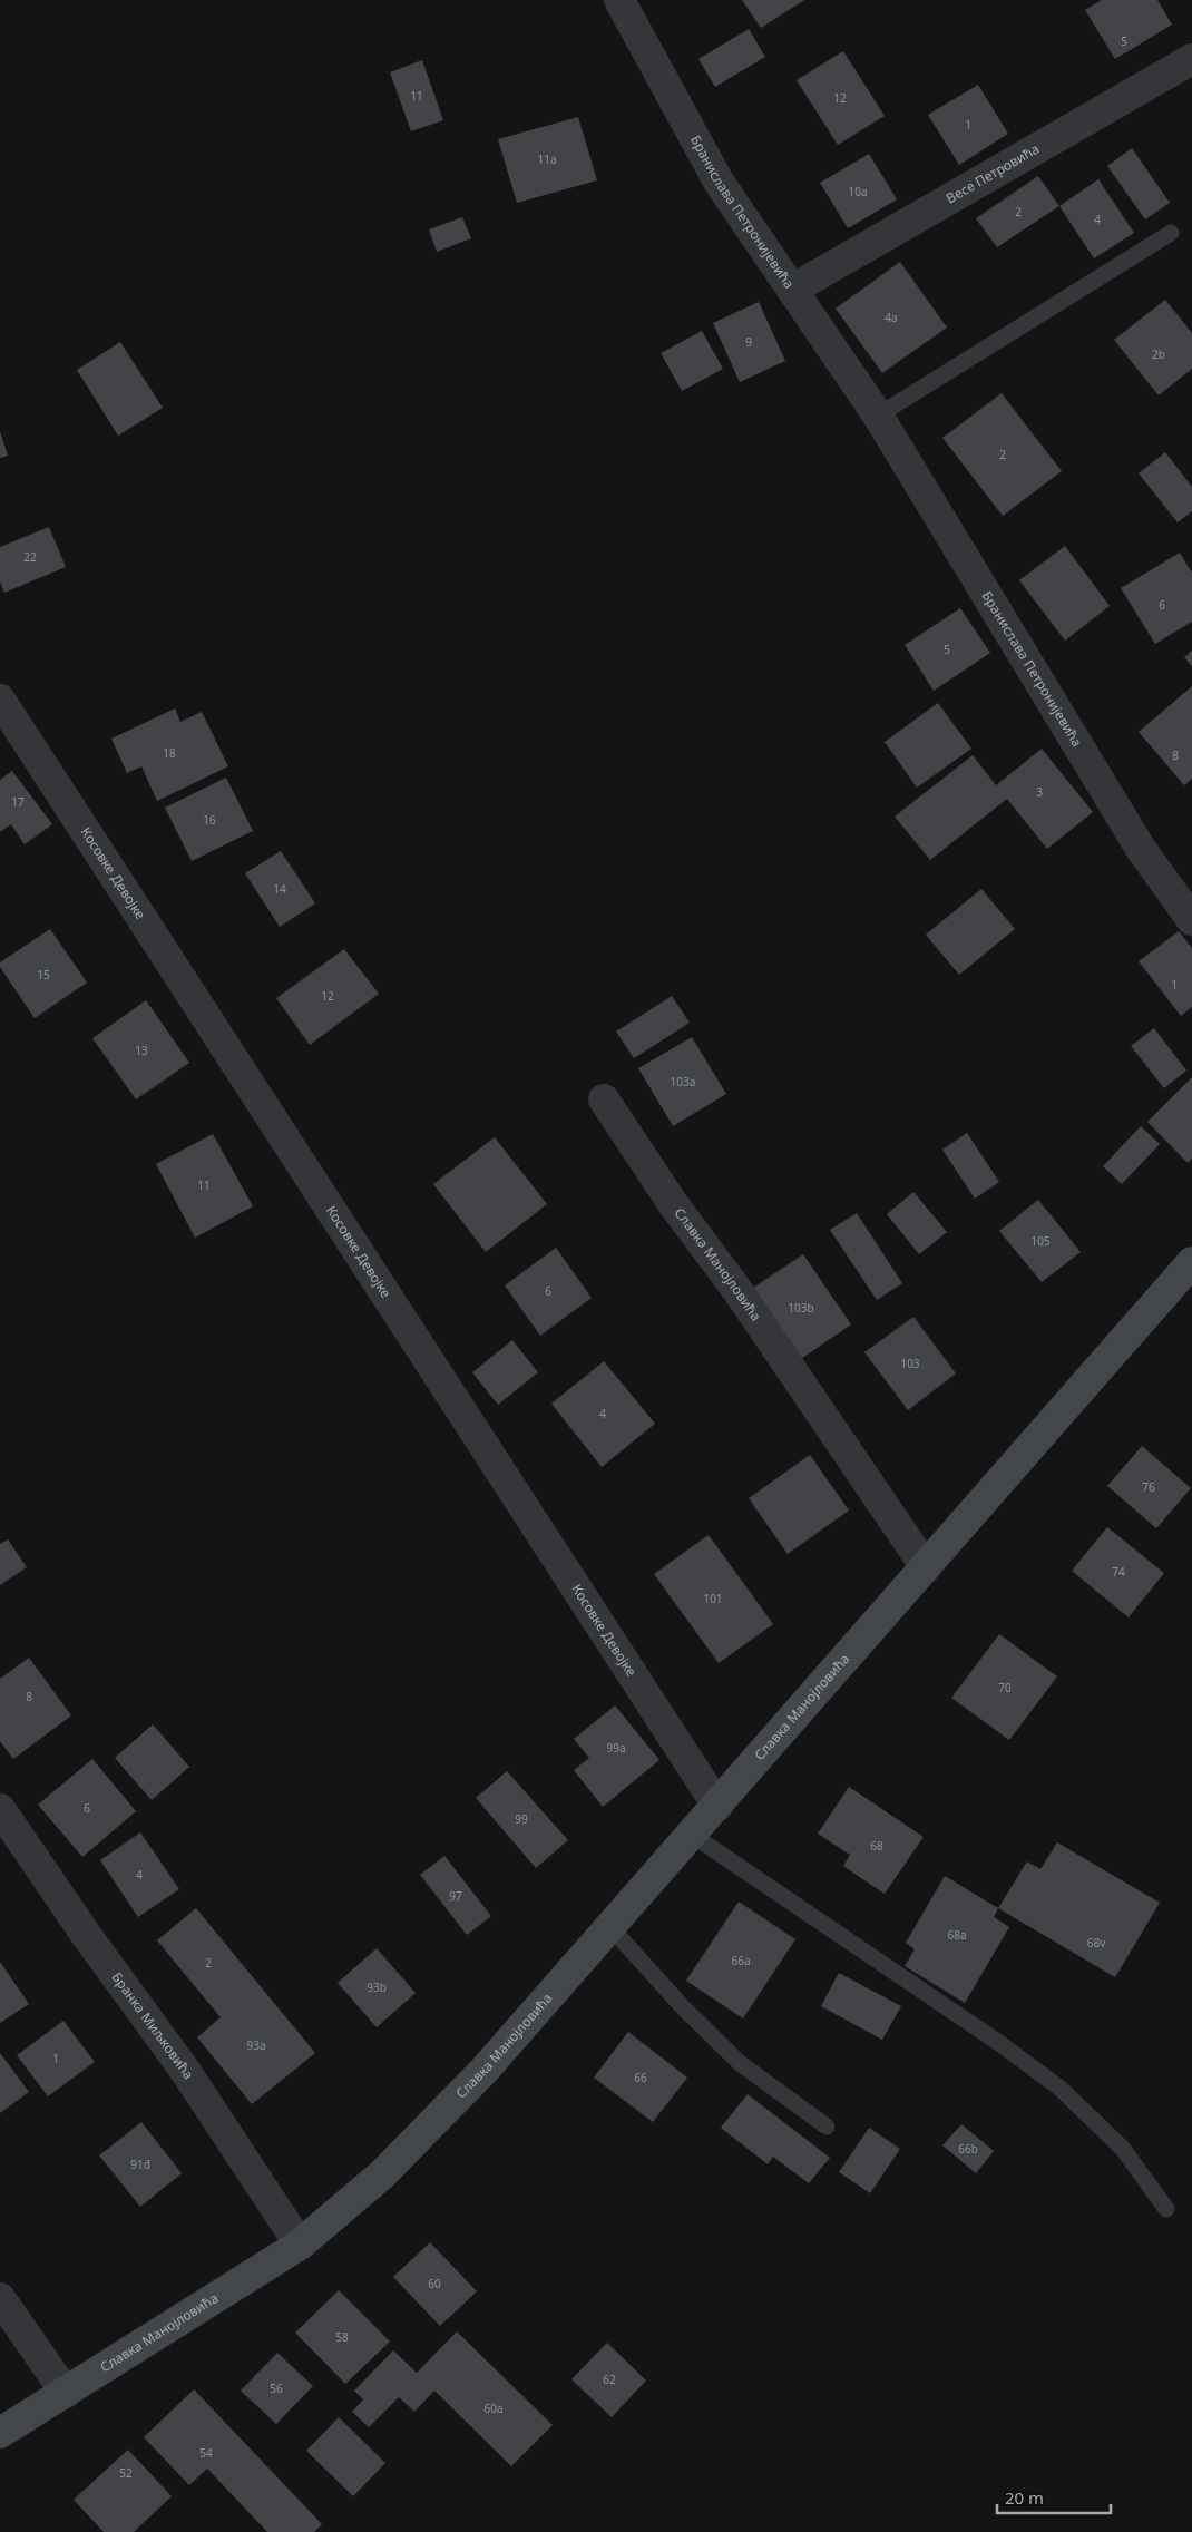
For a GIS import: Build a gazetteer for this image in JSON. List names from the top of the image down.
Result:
{
  "streets": {
    "main road": ["Славка Манојловића"],
    "street": [
      "Весе Петровића",
      "Бранислава Петронијевића",
      "Косовке Девојке",
      "Бранка Миљковића"
    ]
  },
  "crossings": [
    ["Весе Петровића", "Бранислава Петронијевића"],
    ["Косовке Девојке", "Славка Манојловића"],
    ["Славка Манојловића", "Бранка Миљковића"]
  ],
  "house_numbers": [
    "5",
    "11",
    "12",
    "1",
    "11a",
    "10a",
    "2",
    "4",
    "4a",
    "9",
    "2b",
    "2",
    "22",
    "6",
    "5",
    "18",
    "8",
    "3",
    "17",
    "16",
    "14",
    "15",
    "1",
    "12",
    "13",
    "103a",
    "11",
    "105",
    "6",
    "103b",
    "103",
    "4",
    "76",
    "74",
    "101",
    "70",
    "8",
    "99a",
    "6",
    "99",
    "68",
    "4",
    "97",
    "68a",
    "68v",
    "66a",
    "2",
    "93b",
    "93a",
    "1",
    "66",
    "66b",
    "91đ",
    "60",
    "58",
    "62",
    "56",
    "60a",
    "54",
    "52"
  ],
  "scale_bar": "20 m"
}
